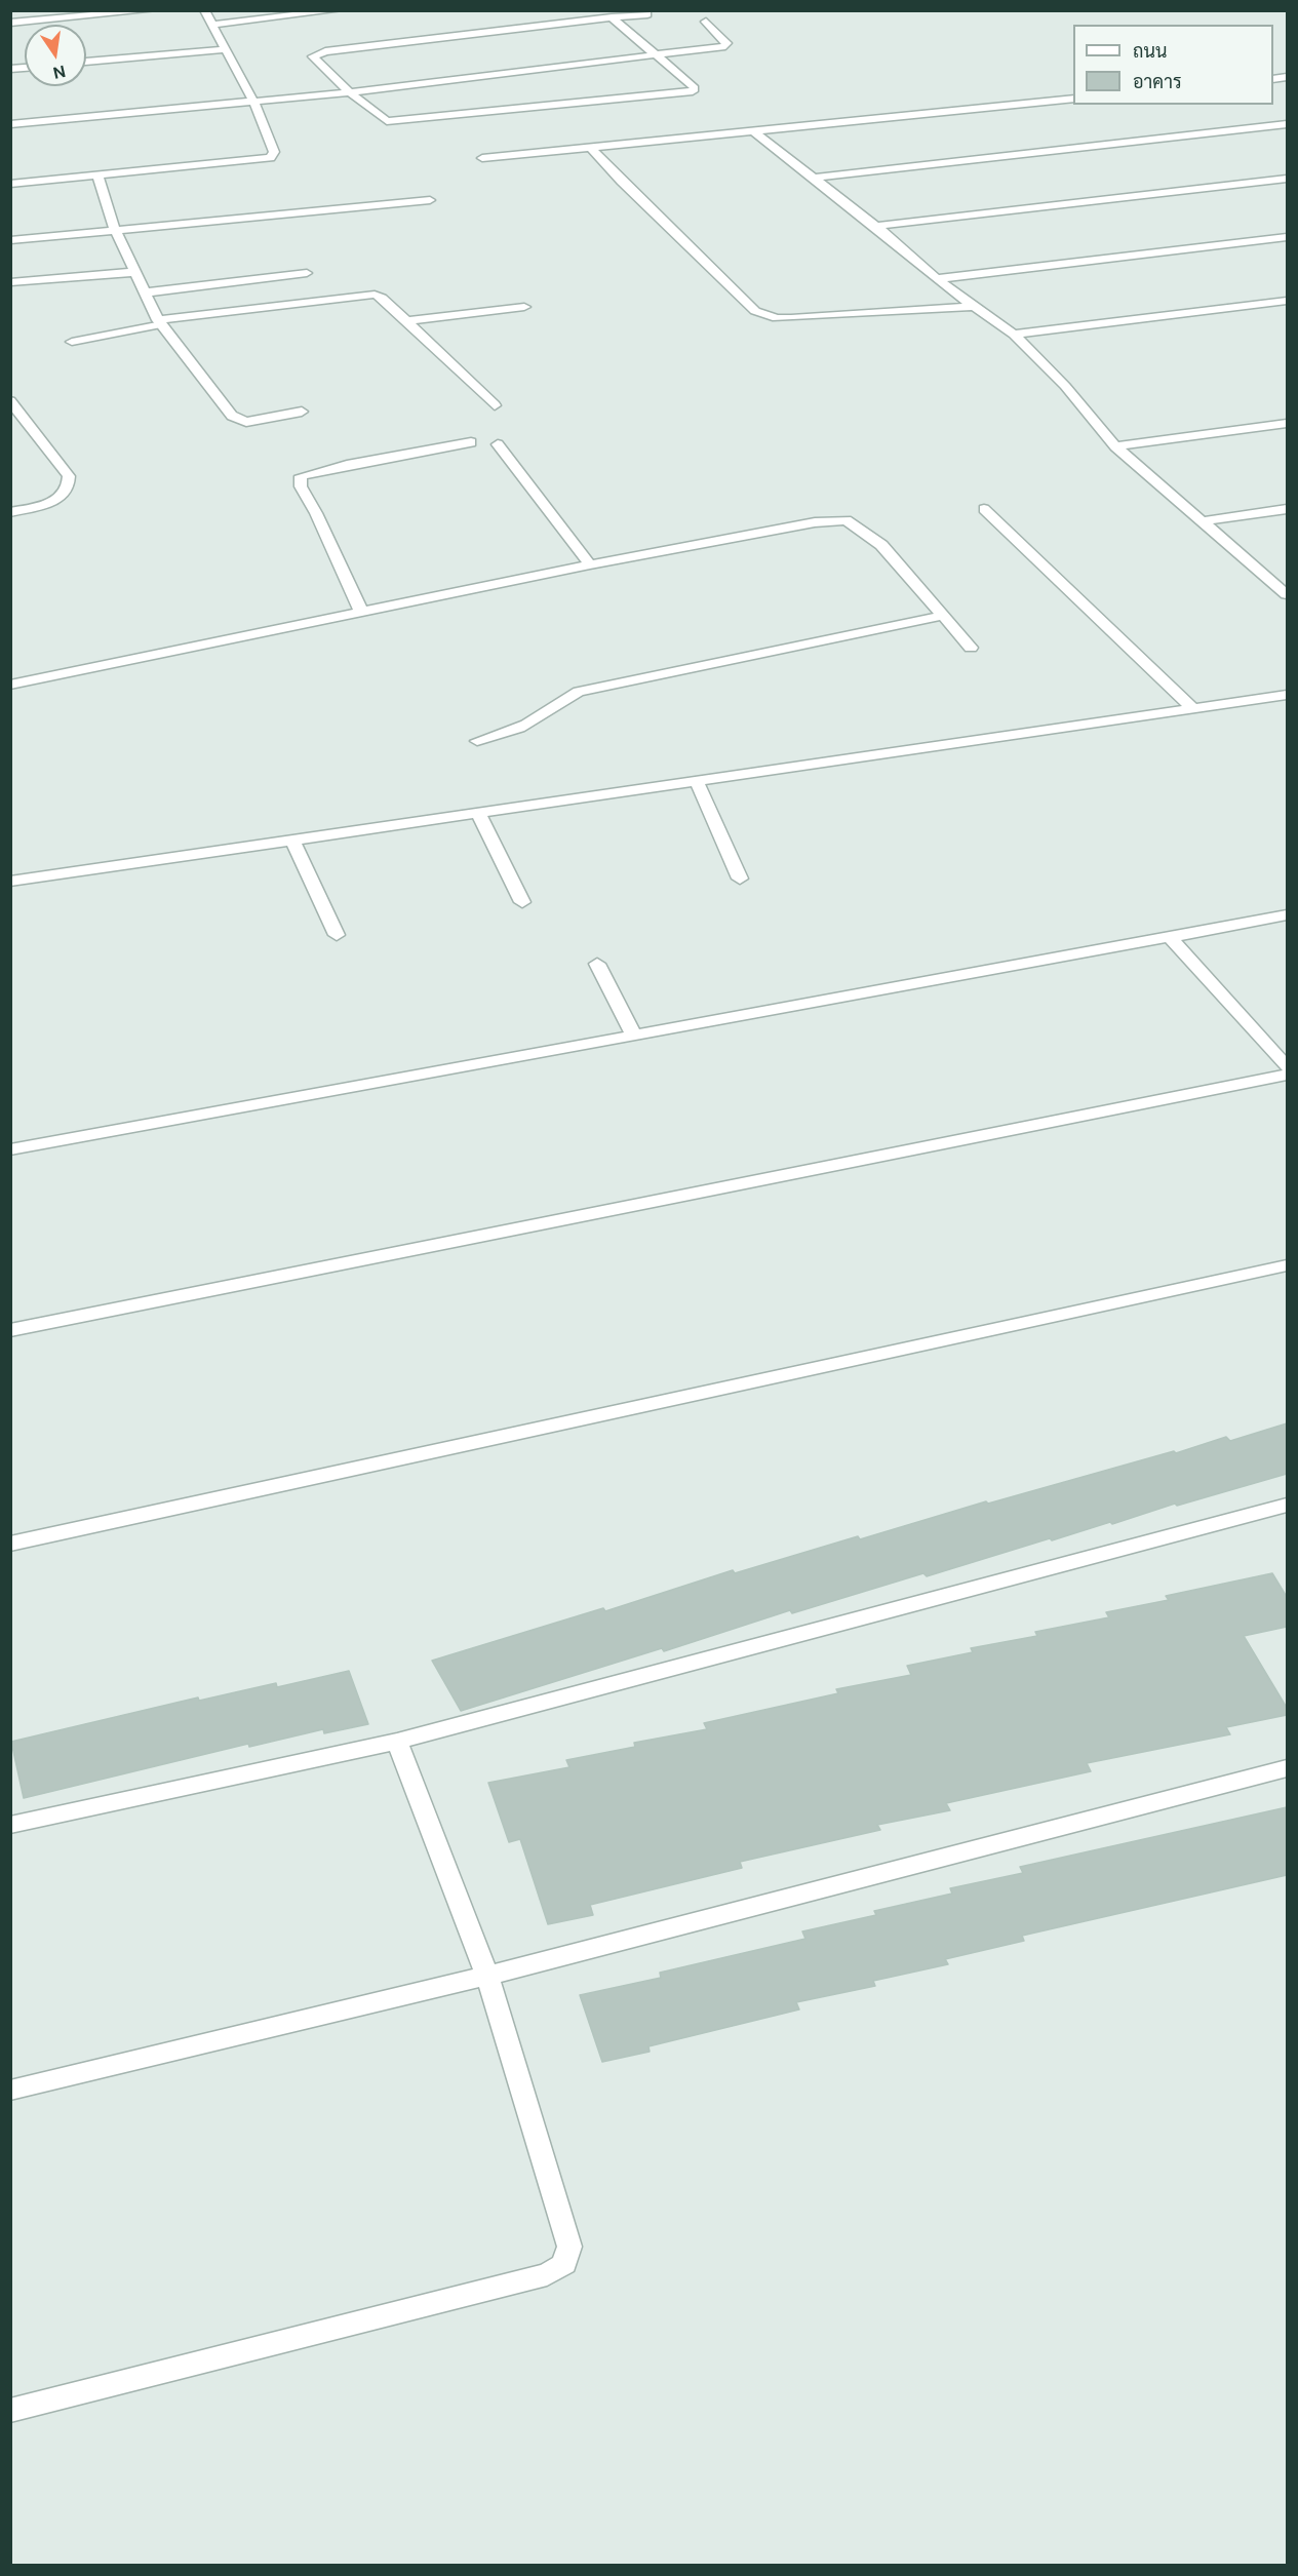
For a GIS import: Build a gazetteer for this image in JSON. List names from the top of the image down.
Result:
{
  "legend": ["ถนน", "อาคาร"],
  "north": "bottom"
}
